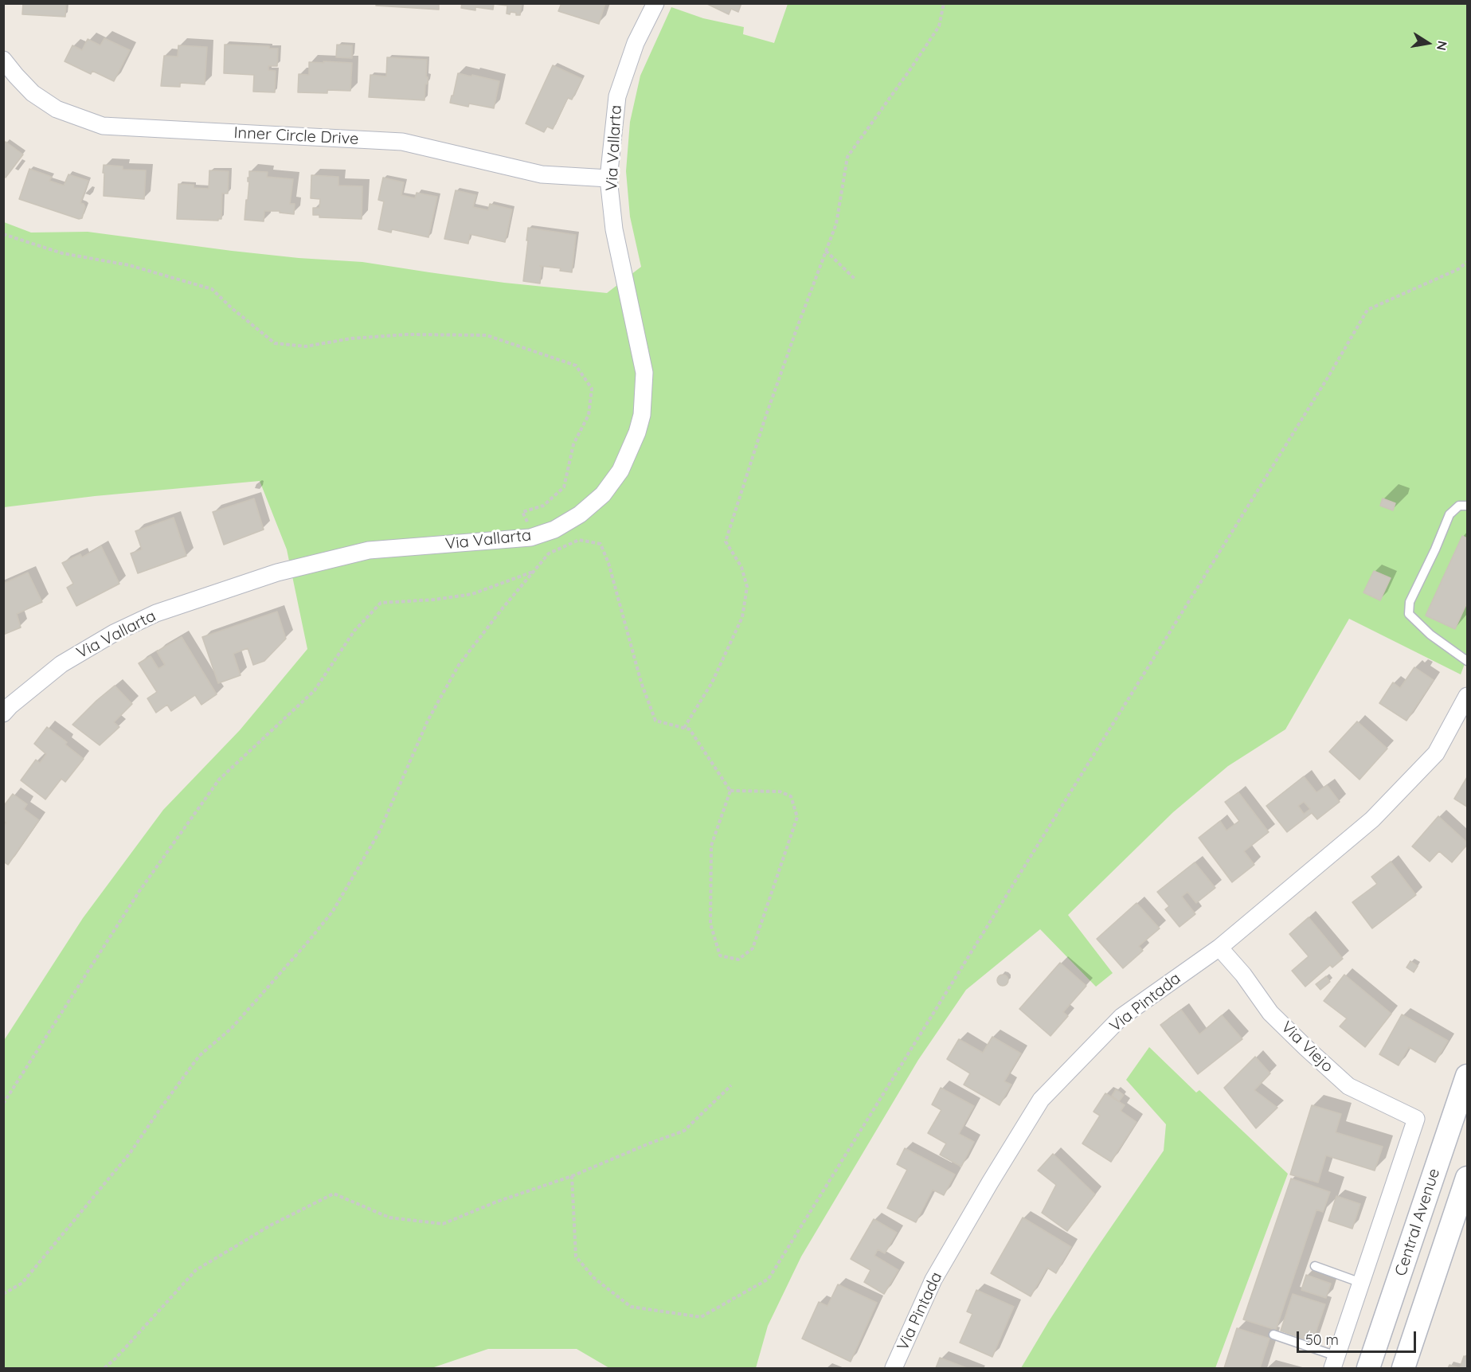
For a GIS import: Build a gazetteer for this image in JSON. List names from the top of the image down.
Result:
{
  "streets": {
    "main road": ["Central Avenue"],
    "street": [
      "Inner Circle Drive",
      "Via Vallarta",
      "Via Pintada",
      "Via Viejo"
    ]
  },
  "crossings": [
    ["Inner Circle Drive", "Via Vallarta"],
    ["Via Pintada", "Via Viejo"]
  ],
  "scale_bar": "50 m",
  "north": "right"
}
